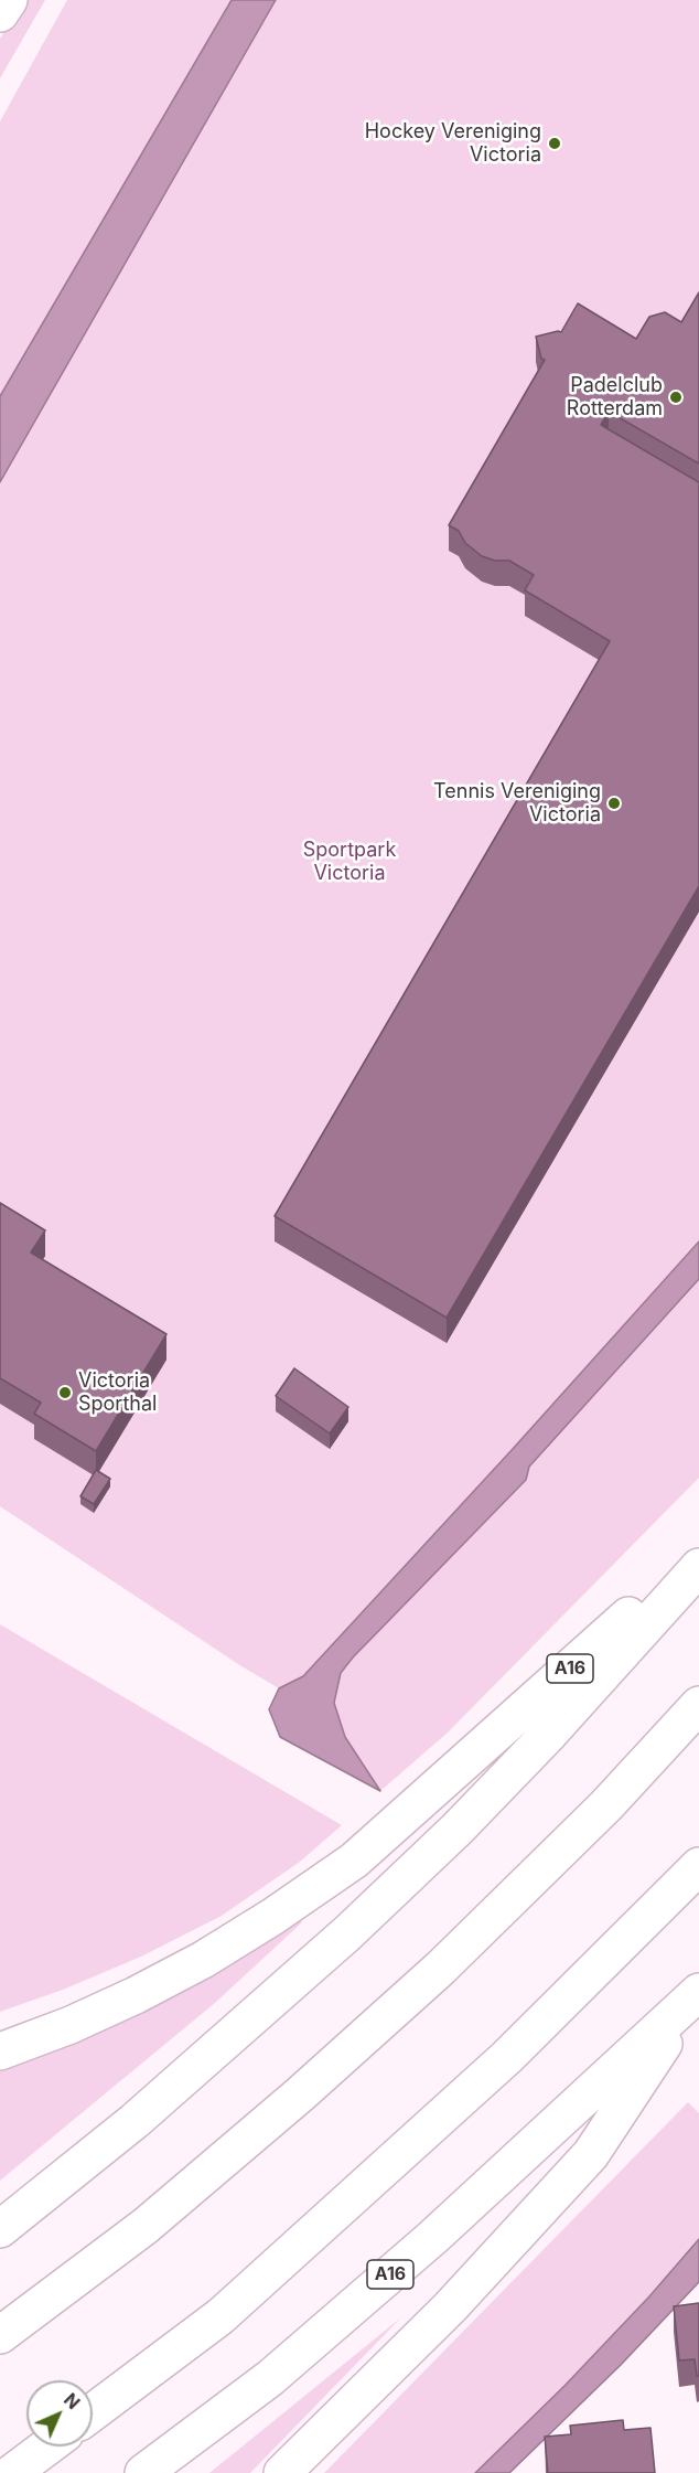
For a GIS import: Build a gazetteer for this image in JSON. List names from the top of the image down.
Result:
{
  "streets": {
    "main road": ["A16"]
  },
  "parks": ["Sportpark Victoria"],
  "places": [
    "Hockey Vereniging Victoria",
    "Padelclub Rotterdam",
    "Tennis Vereniging Victoria",
    "Victoria Sporthal"
  ],
  "north": "top right"
}
